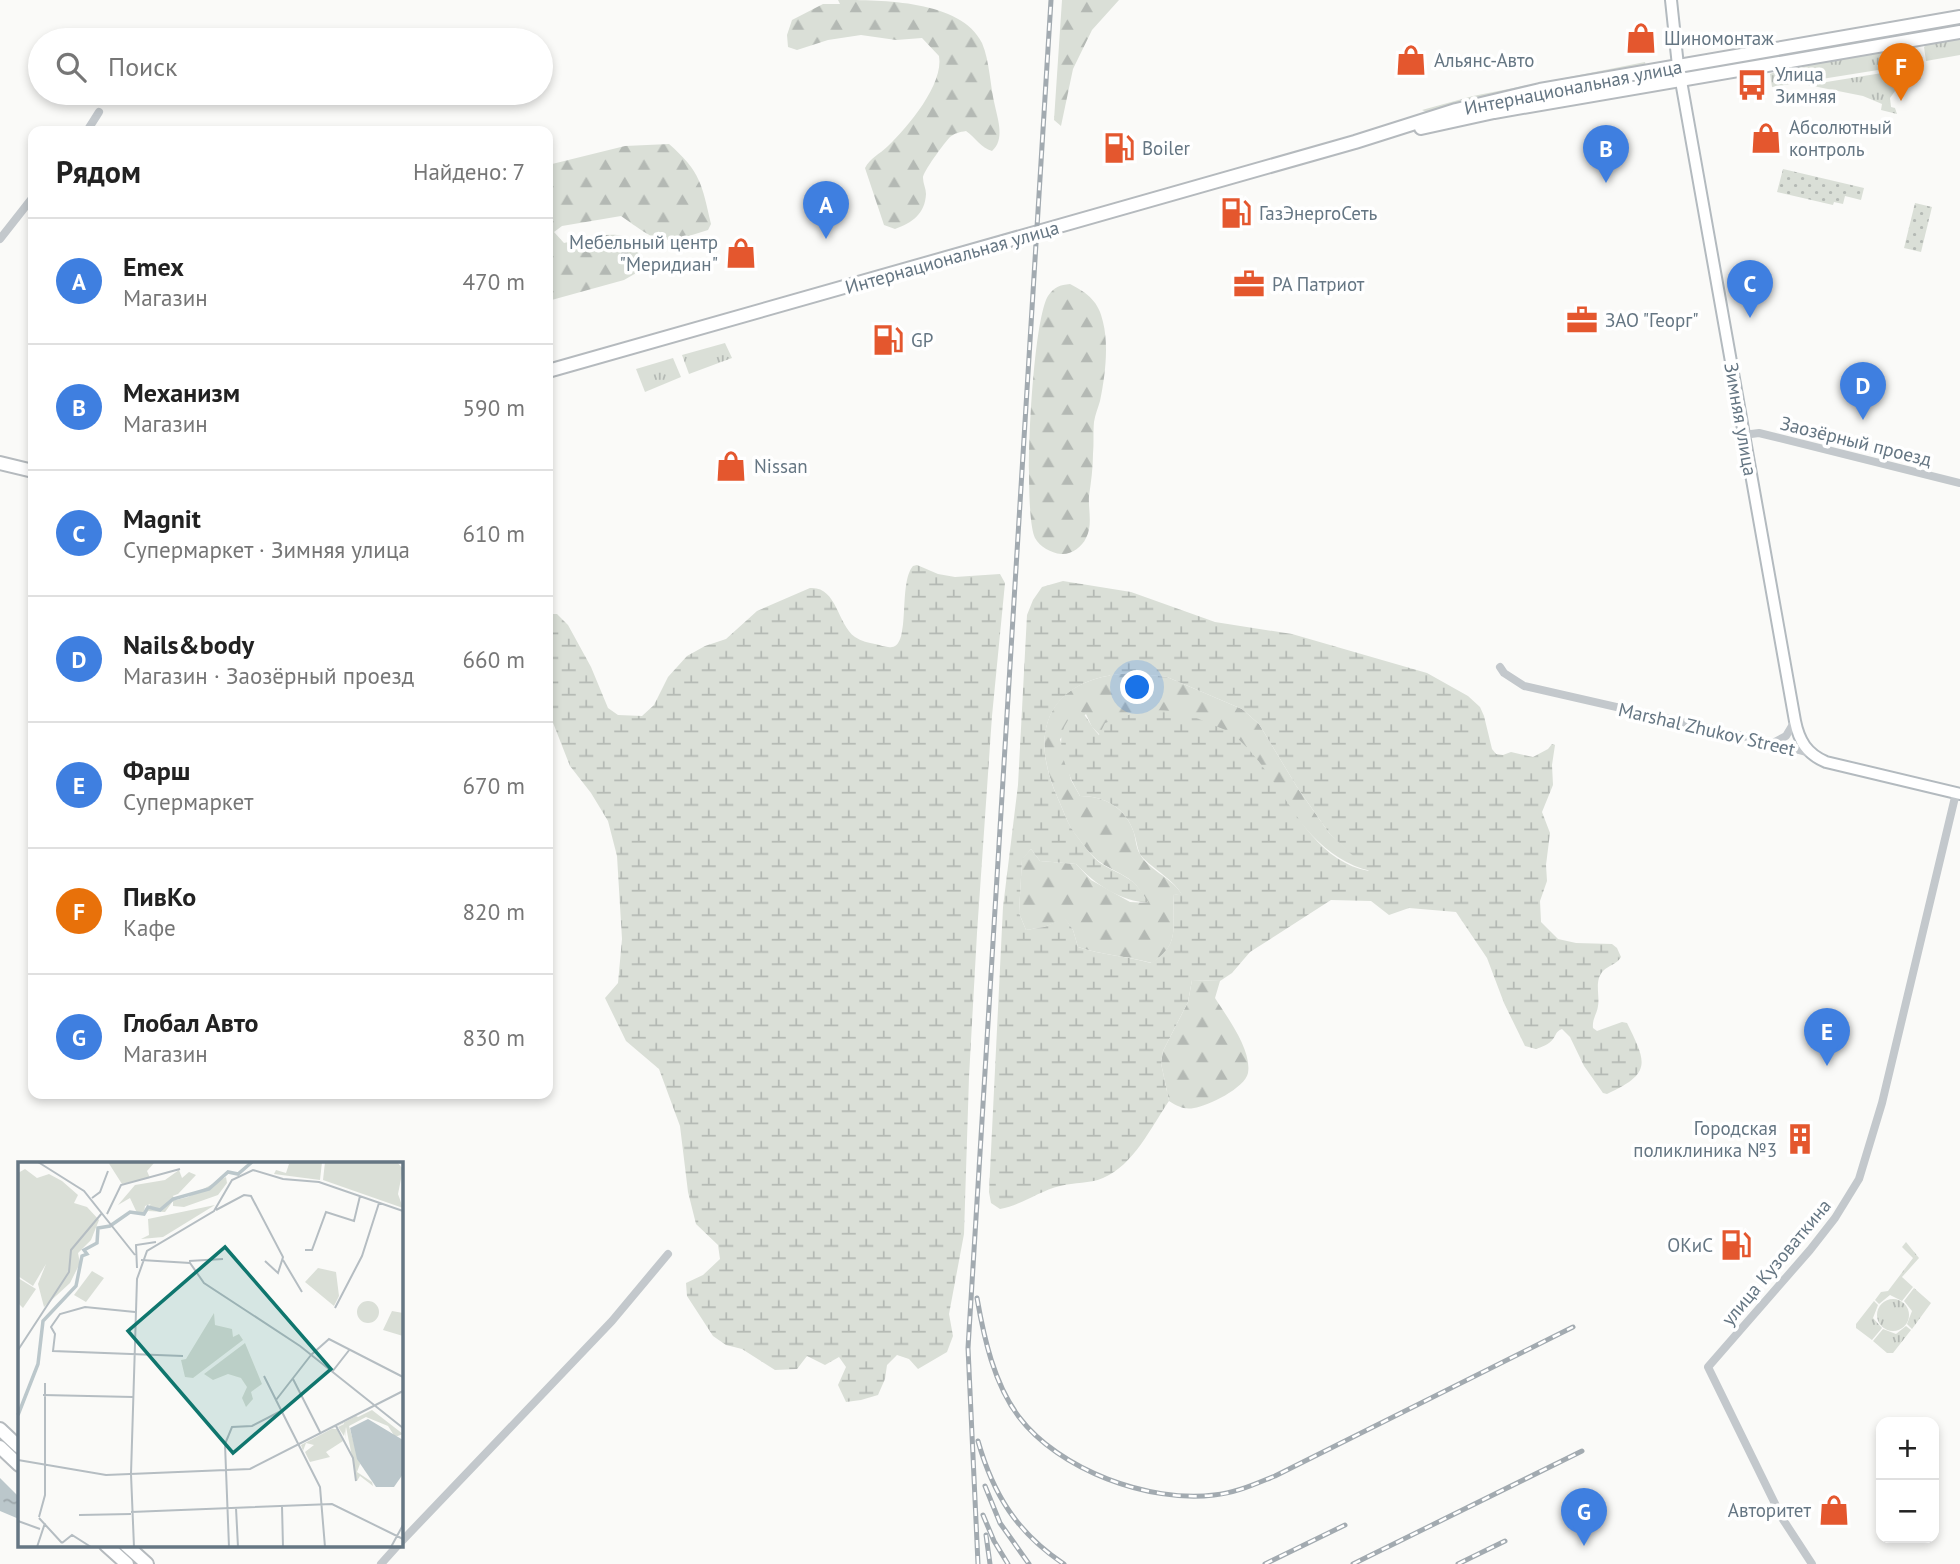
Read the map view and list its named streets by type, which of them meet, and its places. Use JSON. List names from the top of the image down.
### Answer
{
  "streets": {
    "main road": ["Интернациональная улица", "Зимняя улица", "Marshal Zhukov Street"],
    "street": ["Заозёрный проезд", "улица Кузоваткина"]
  },
  "crossings": [
    ["Интернациональная улица", "Зимняя улица"],
    ["Зимняя улица", "Заозёрный проезд"],
    ["Зимняя улица", "Marshal Zhukov Street"],
    ["Marshal Zhukov Street", "улица Кузоваткина"]
  ],
  "places": {
    "shop": [
      "Шиномонтаж",
      "Альянс-Авто",
      "Абсолютный контроль",
      "Мебельный центр \"Меридиан\"",
      "Nissan",
      "Авторитет"
    ],
    "bus stop": ["Улица Зимняя"],
    "fuel station": [
      "Boiler",
      "ГазЭнергоСеть",
      "GP",
      "ОКиС"
    ],
    "office": ["РА Патриот", "ЗАО \"Георг\""],
    "building": ["Городская поликлиника №3"]
  },
  "page": {
    "search": "Поиск",
    "pins": [
      "F",
      "B",
      "A",
      "C",
      "D",
      "E",
      "G"
    ],
    "heading": ["Рядом", "Найдено: 7"],
    "list": [
      {
        "mark": "A",
        "name": "Emex",
        "note": "Магазин",
        "value": "470 m"
      },
      {
        "mark": "B",
        "name": "Механизм",
        "note": "Магазин",
        "value": "590 m"
      },
      {
        "mark": "C",
        "name": "Magnit",
        "note": "Супермаркет · Зимняя улица",
        "value": "610 m"
      },
      {
        "mark": "D",
        "name": "Nails&body",
        "note": "Магазин · Заозёрный проезд",
        "value": "660 m"
      },
      {
        "mark": "E",
        "name": "Фарш",
        "note": "Супермаркет",
        "value": "670 m"
      },
      {
        "mark": "F",
        "name": "ПивКо",
        "note": "Кафе",
        "value": "820 m"
      },
      {
        "mark": "G",
        "name": "Глобал Авто",
        "note": "Магазин",
        "value": "830 m"
      }
    ],
    "map_buttons": ["+", "−"]
  }
}
